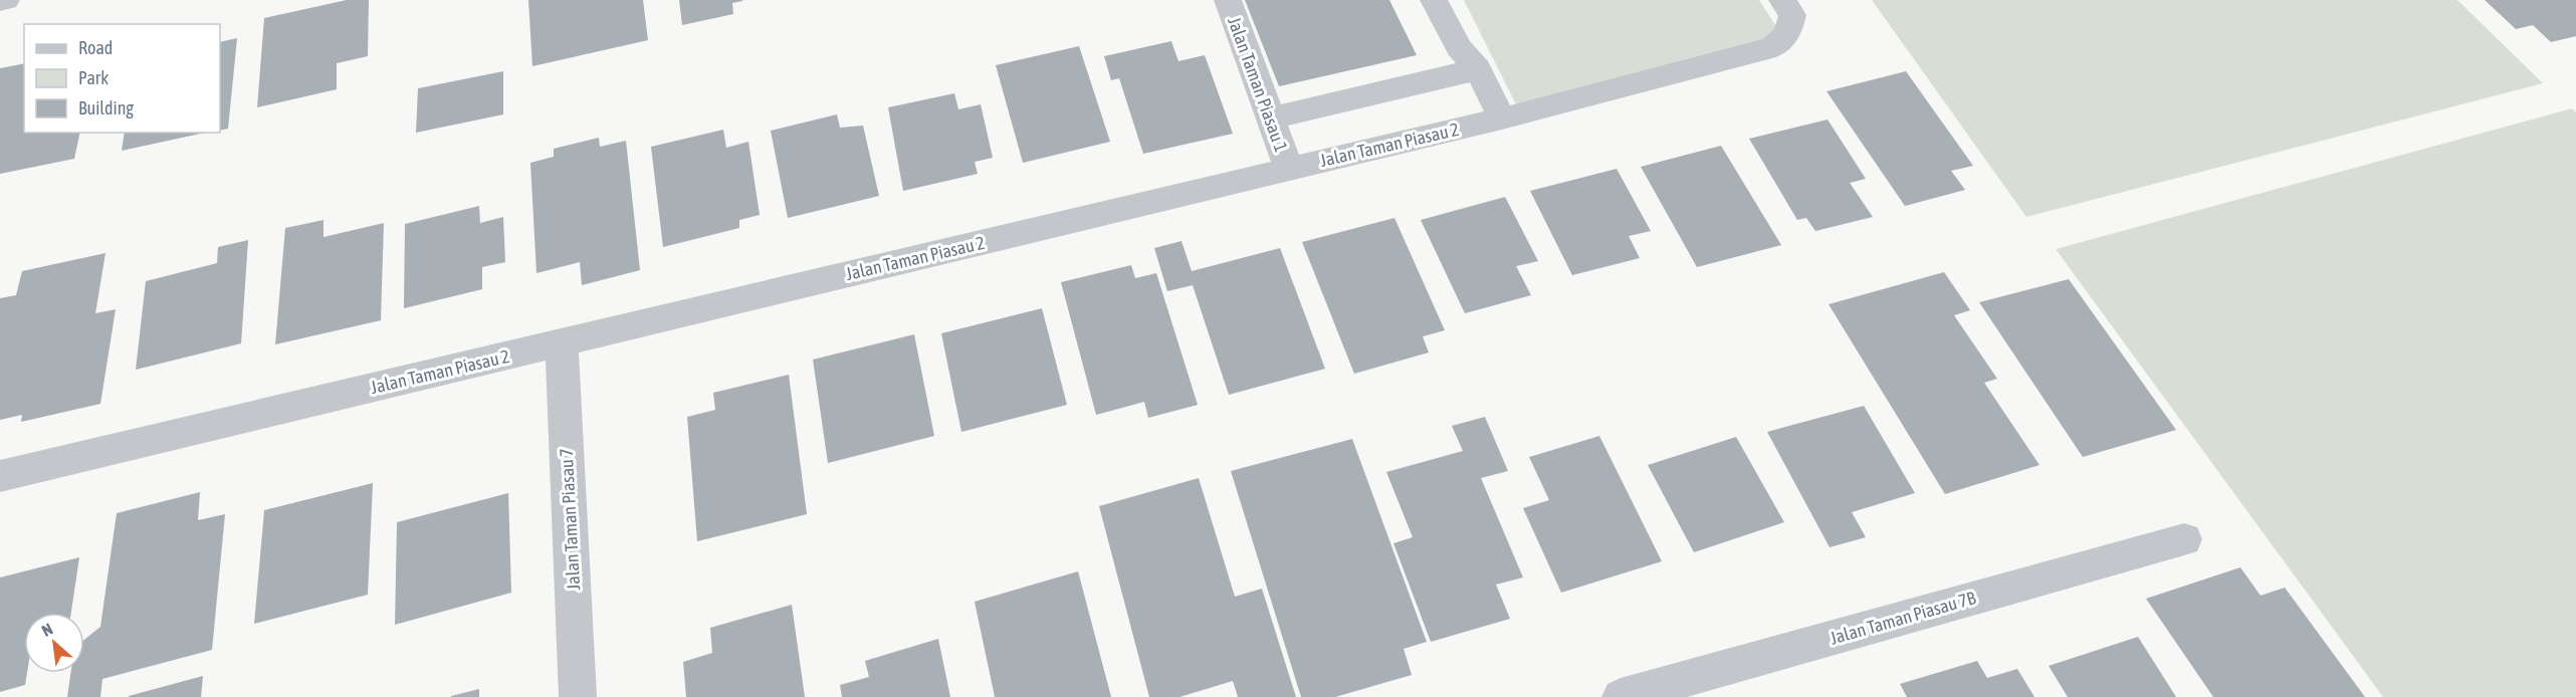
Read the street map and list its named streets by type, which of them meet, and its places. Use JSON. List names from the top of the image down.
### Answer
{
  "streets": {
    "street": [
      "Jalan Taman Piasau 1",
      "Jalan Taman Piasau 2",
      "Jalan Taman Piasau 7",
      "Jalan Taman Piasau 7B"
    ]
  },
  "crossings": [
    ["Jalan Taman Piasau 1", "Jalan Taman Piasau 2"],
    ["Jalan Taman Piasau 2", "Jalan Taman Piasau 7"]
  ],
  "legend": ["Road", "Park", "Building"],
  "north": "top left"
}
